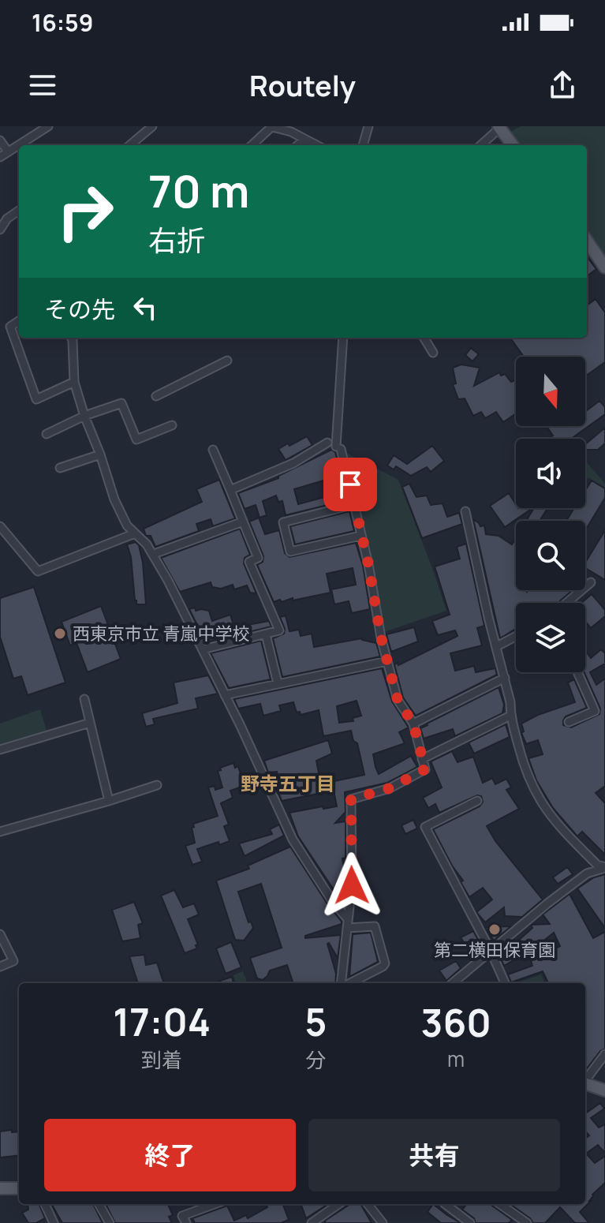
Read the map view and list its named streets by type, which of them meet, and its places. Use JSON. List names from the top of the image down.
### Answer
{
  "districts": ["野寺五丁目"],
  "places": ["西東京市立 青嵐中学校", "第二横田保育園"],
  "north": "bottom",
  "page": {
    "status": "16:59",
    "header": "Routely",
    "turn": ["70 m", "右折"],
    "then": "その先",
    "eta": [
      "17:04",
      "到着",
      "5",
      "分",
      "360",
      "m"
    ],
    "buttons": ["終了", "共有"]
  }
}
